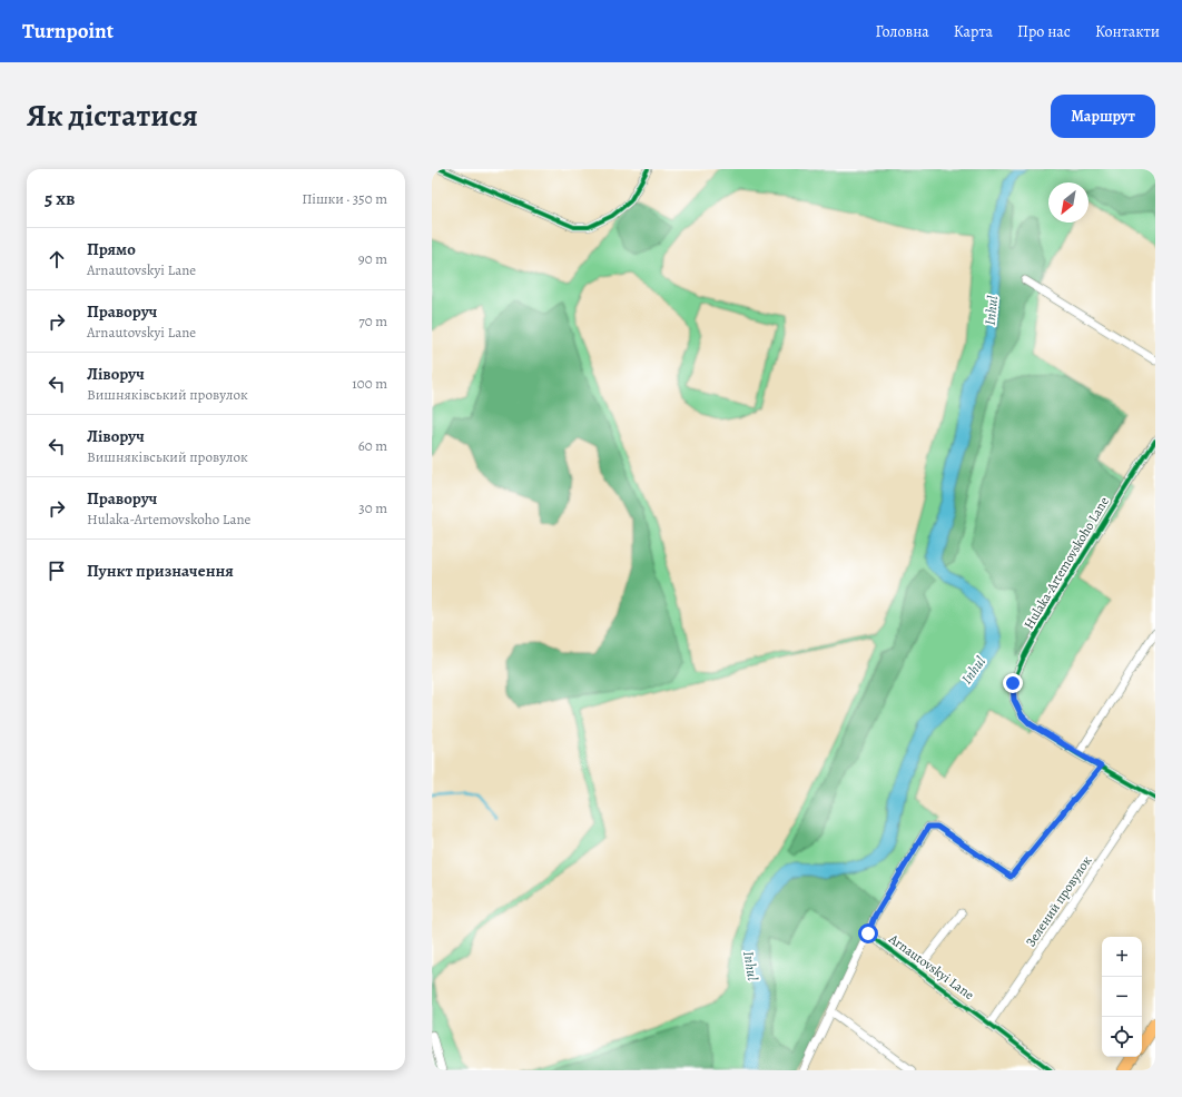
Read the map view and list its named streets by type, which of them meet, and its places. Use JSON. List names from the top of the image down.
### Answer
{
  "streets": {
    "street": ["Hulaka-Artemovskoho Lane", "Зелений провулок", "Arnautovskyi Lane"]
  },
  "crossings": [
    ["Зелений провулок", "Arnautovskyi Lane"]
  ],
  "water": ["Inhul"],
  "north": "bottom left",
  "page": {
    "header": "Turnpoint",
    "nav": [
      "Головна",
      "Карта",
      "Про нас",
      "Контакти"
    ],
    "title": "Як дістатися",
    "buttons": "Маршрут",
    "heading": ["5 хв", "Пішки · 350 m"],
    "list": [
      ["Прямо", "Arnautovskyi Lane", "90 m"],
      ["Праворуч", "Arnautovskyi Lane", "70 m"],
      ["Ліворуч", "Вишняківський провулок", "100 m"],
      ["Ліворуч", "Вишняківський провулок", "60 m"],
      ["Праворуч", "Hulaka-Artemovskoho Lane", "30 m"],
      "Пункт призначення"
    ],
    "map_buttons": ["+", "−"]
  }
}
